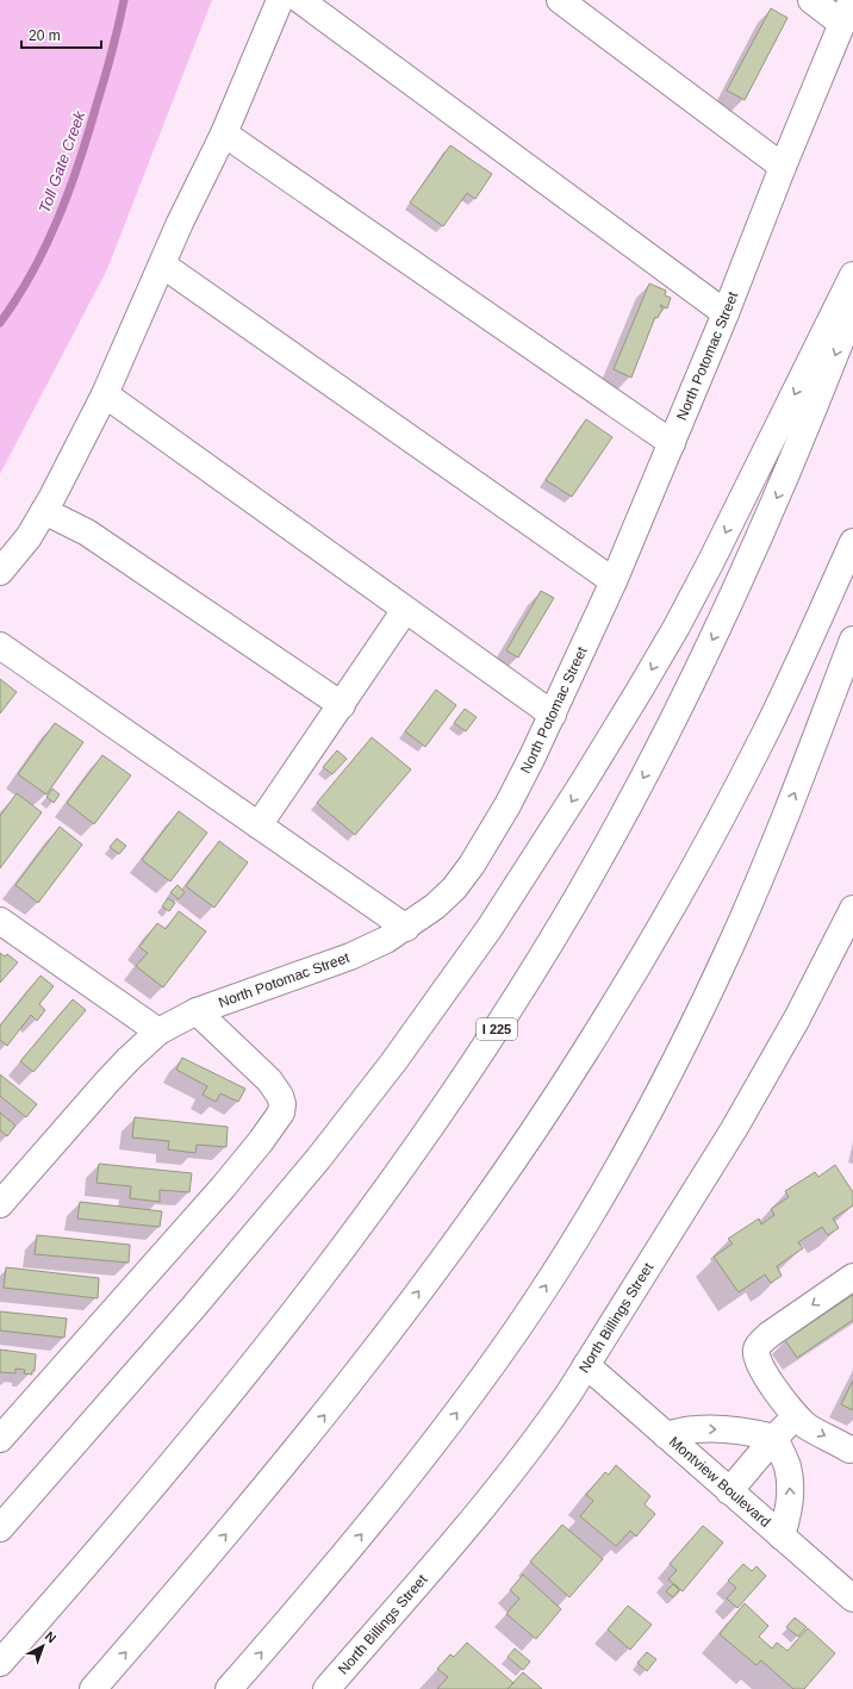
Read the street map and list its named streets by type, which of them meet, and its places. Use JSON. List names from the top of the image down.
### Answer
{
  "streets": {
    "main road": [
      "North Potomac Street",
      "I 225",
      "North Billings Street",
      "Montview Boulevard"
    ]
  },
  "crossings": [
    ["North Billings Street", "Montview Boulevard"]
  ],
  "water": ["Toll Gate Creek"],
  "scale_bar": "20 m",
  "north": "top right"
}
